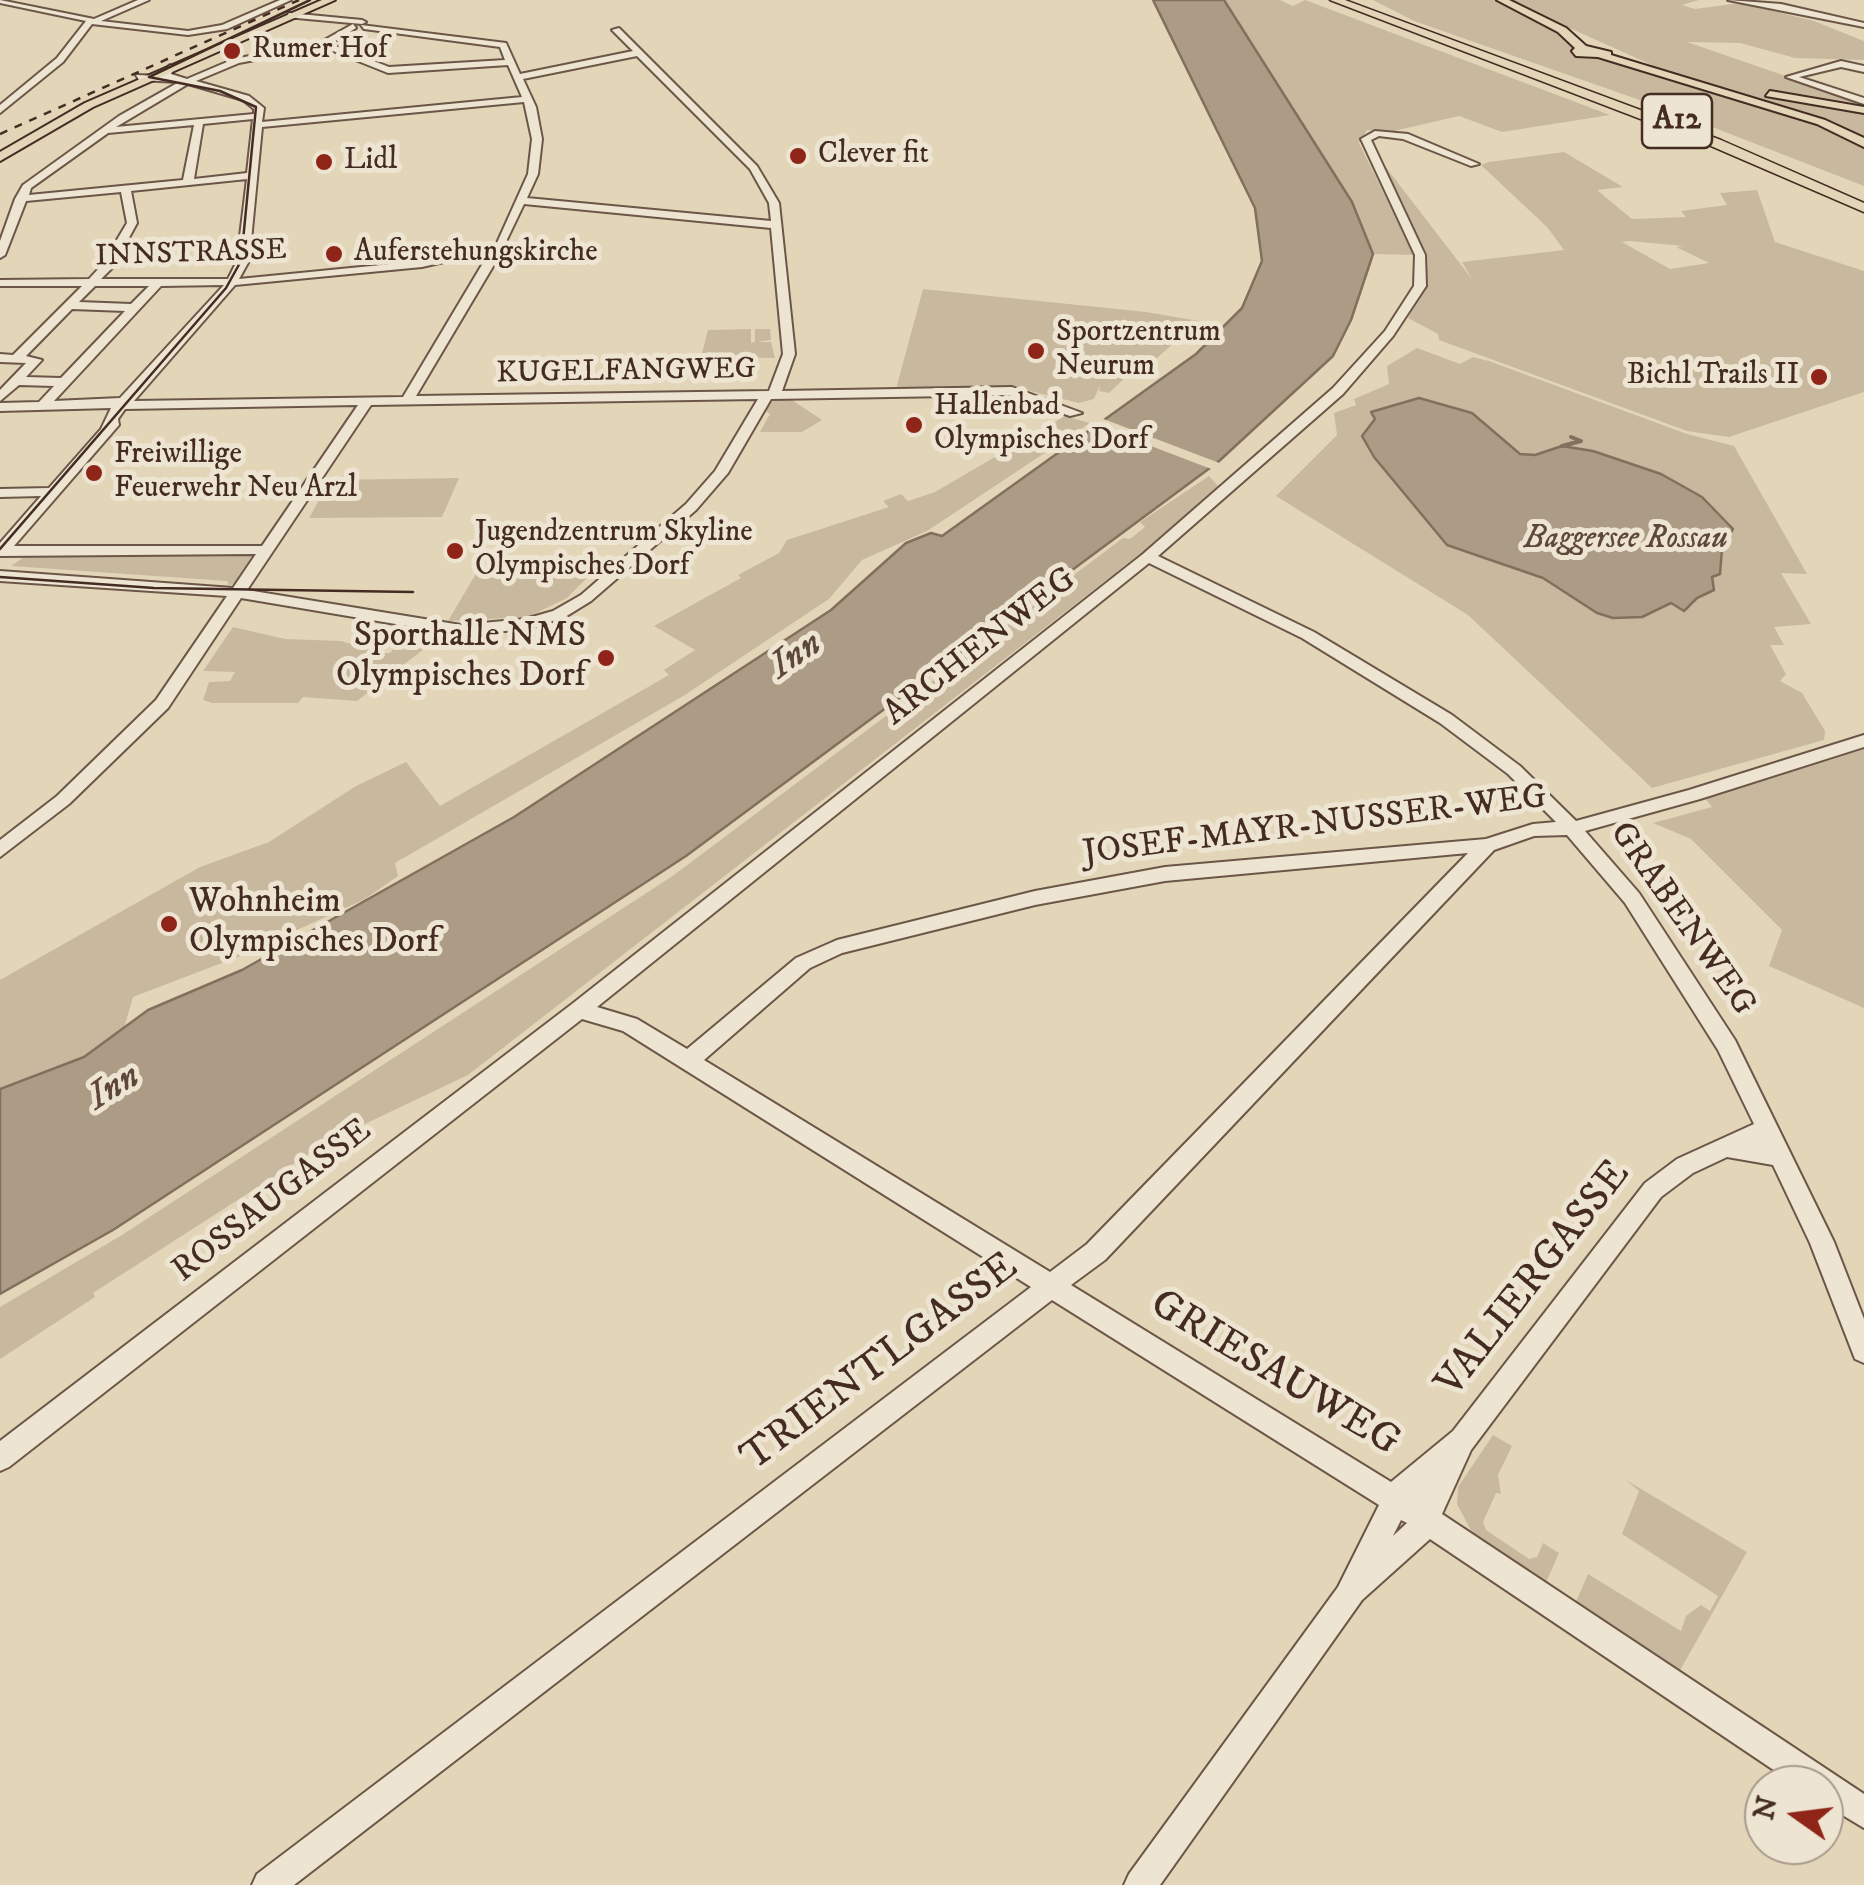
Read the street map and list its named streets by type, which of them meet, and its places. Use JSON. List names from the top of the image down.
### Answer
{
  "streets": {
    "highway": ["A12"],
    "street": [
      "INNSTRASSE",
      "KUGELFANGWEG",
      "ARCHENWEG",
      "JOSEF-MAYR-NUSSER-WEG",
      "GRABENWEG",
      "ROSSAUGASSE",
      "VALIERGASSE",
      "TRIENTLGASSE",
      "GRIESAUWEG"
    ]
  },
  "crossings": [
    ["ARCHENWEG", "GRABENWEG"],
    ["ARCHENWEG", "ROSSAUGASSE"],
    ["ARCHENWEG", "GRIESAUWEG"],
    ["JOSEF-MAYR-NUSSER-WEG", "GRABENWEG"],
    ["JOSEF-MAYR-NUSSER-WEG", "TRIENTLGASSE"],
    ["JOSEF-MAYR-NUSSER-WEG", "GRIESAUWEG"],
    ["GRABENWEG", "VALIERGASSE"],
    ["ROSSAUGASSE", "GRIESAUWEG"],
    ["VALIERGASSE", "GRIESAUWEG"],
    ["TRIENTLGASSE", "GRIESAUWEG"]
  ],
  "water": ["Baggersee Rossau", "Inn"],
  "places": [
    "Rumer Hof",
    "Clever fit",
    "Lidl",
    "Auferstehungskirche",
    "Sportzentrum Neurum",
    "Bichl Trails II",
    "Hallenbad Olympisches Dorf",
    "Freiwillige Feuerwehr Neu Arzl",
    "Jugendzentrum Skyline Olympisches Dorf",
    "Sporthalle NMS Olympisches Dorf",
    "Wohnheim Olympisches Dorf"
  ],
  "north": "left"
}
